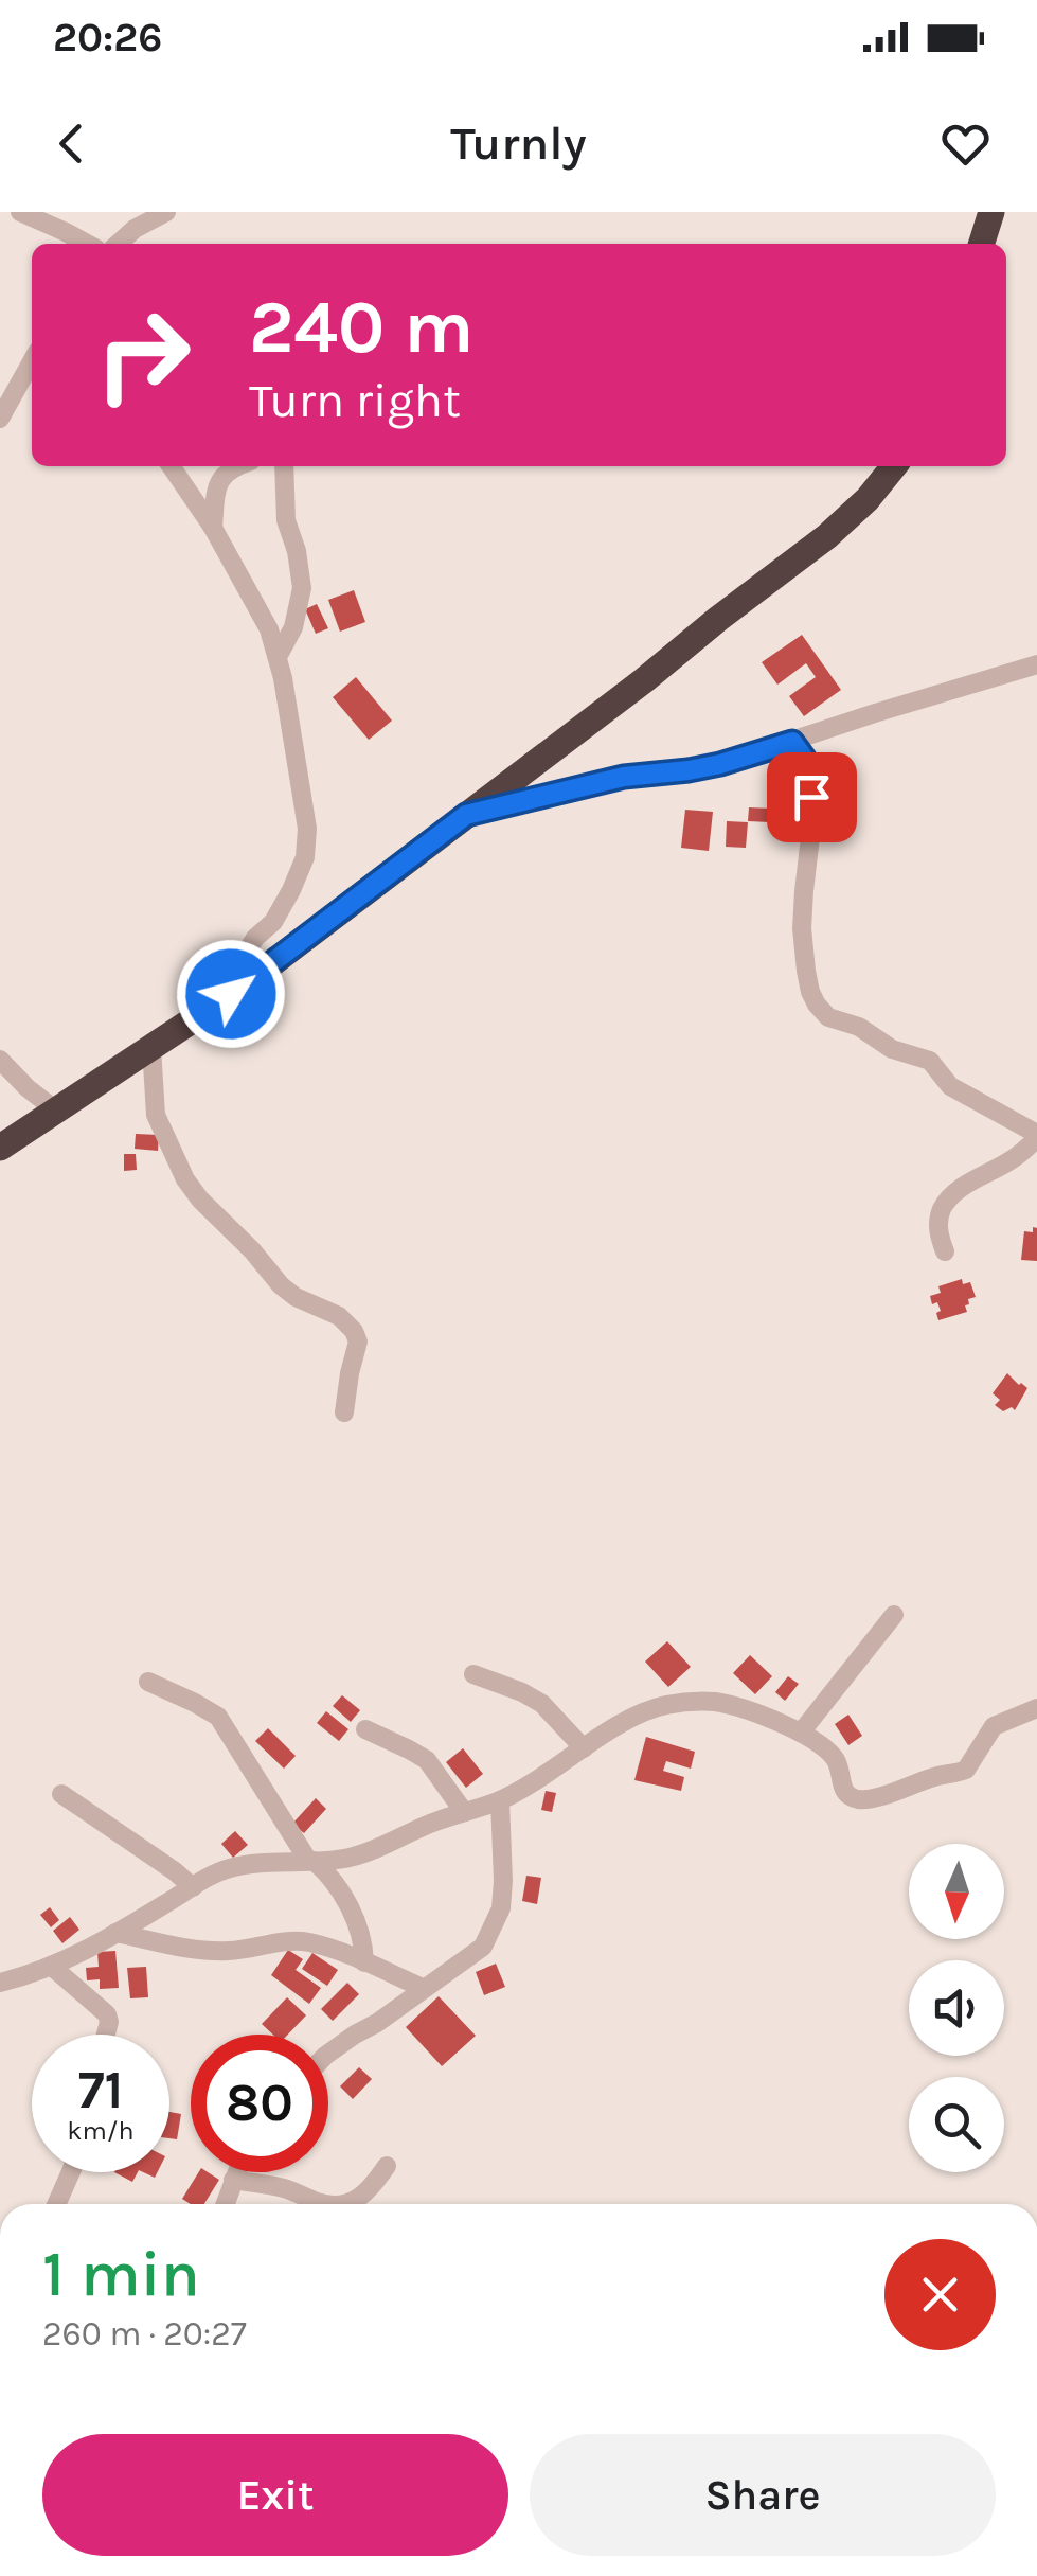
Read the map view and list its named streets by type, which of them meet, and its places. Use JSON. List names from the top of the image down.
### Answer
{
  "north": "bottom",
  "page": {
    "status": "20:26",
    "header": "Turnly",
    "turn": ["240 m", "Turn right"],
    "speed": "71 km/h",
    "limit": "80",
    "heading": ["1 min", "260 m · 20:27"],
    "buttons": ["Exit", "Share"]
  }
}
